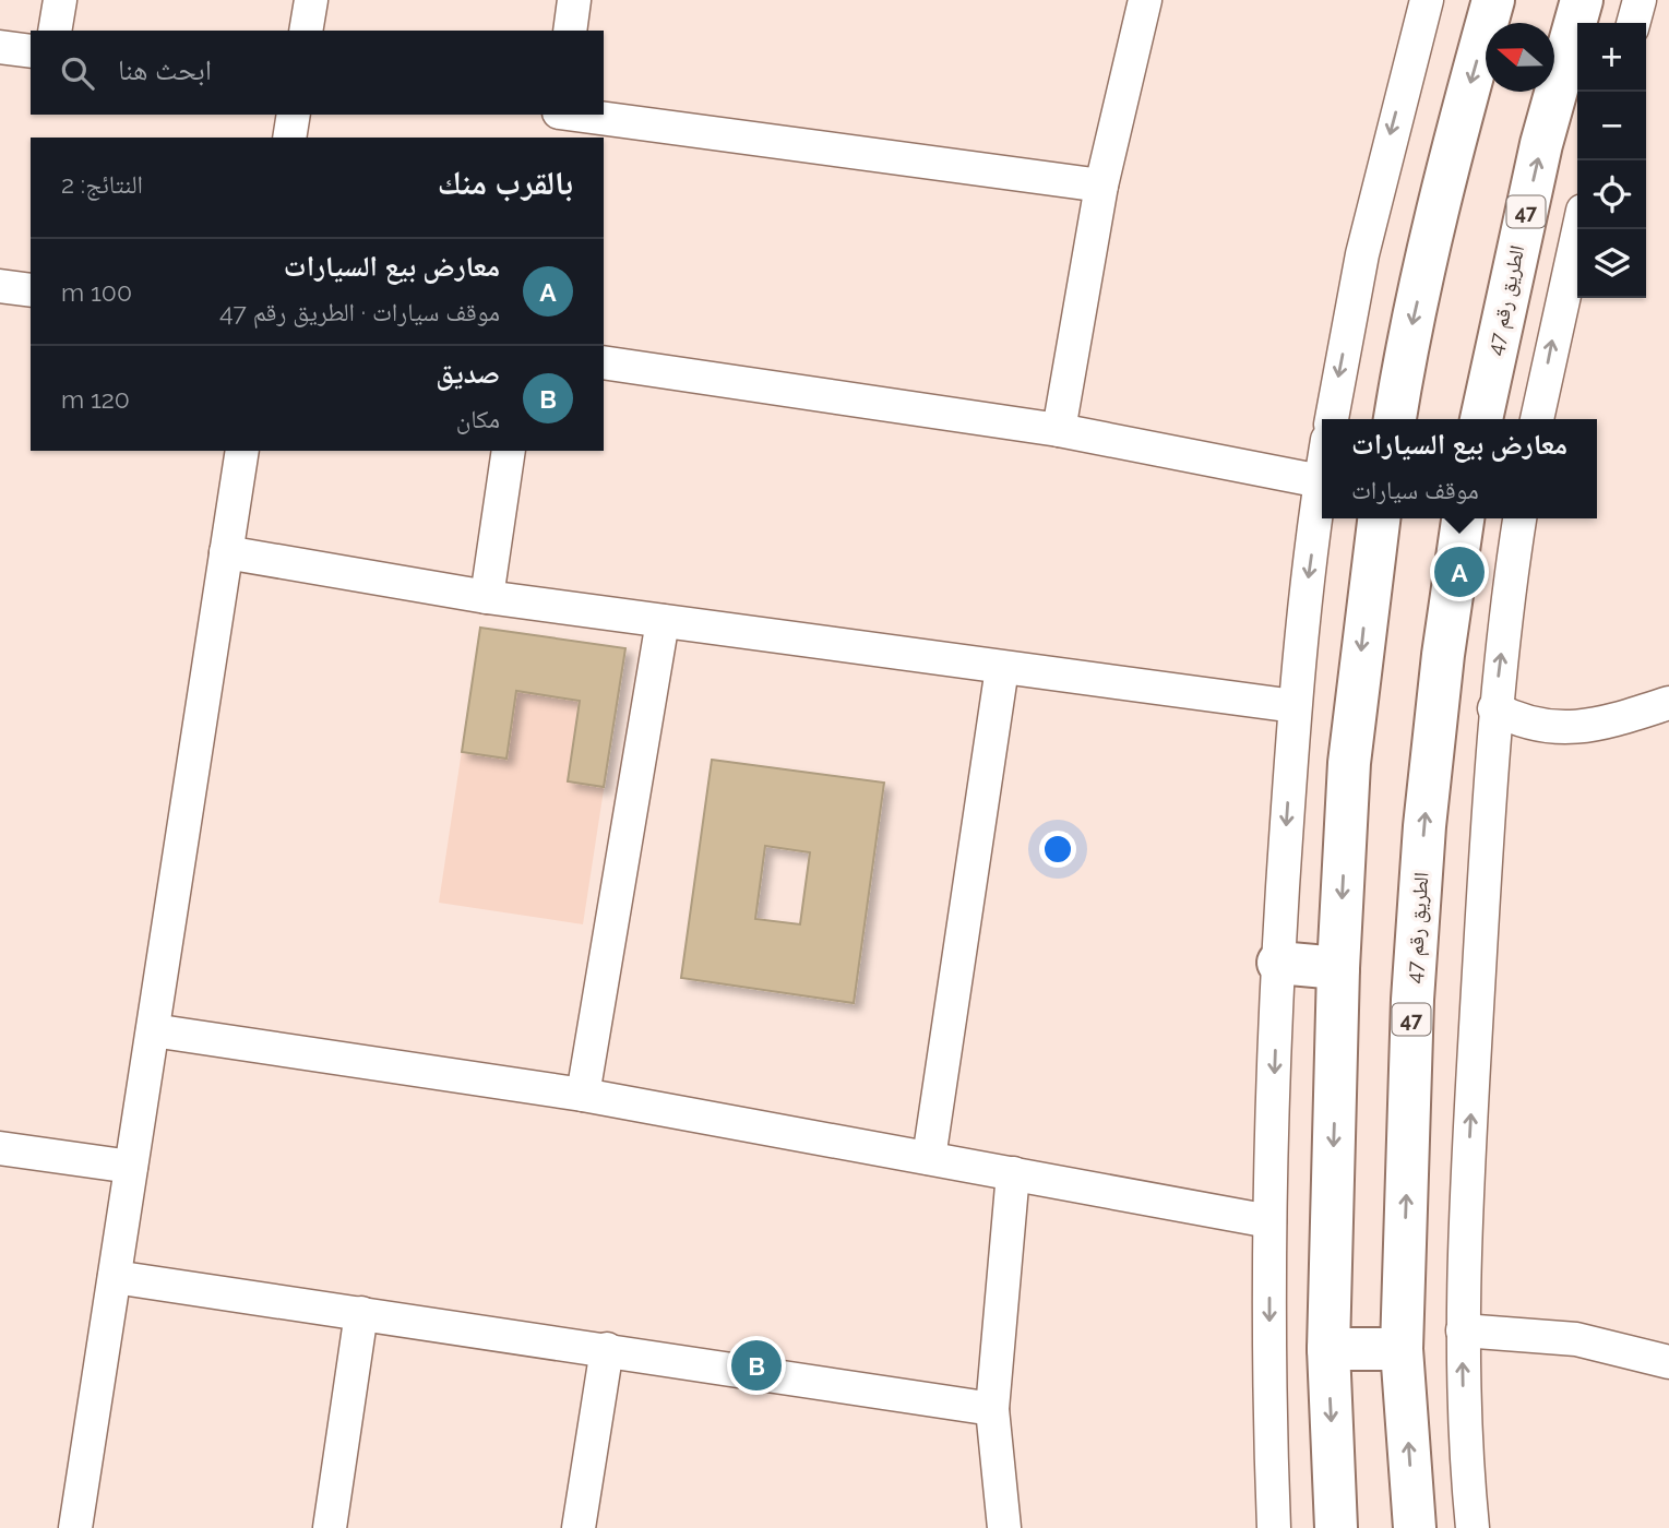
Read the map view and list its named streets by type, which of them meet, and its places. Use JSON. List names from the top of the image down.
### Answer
{
  "streets": {
    "highway": ["47", "الطريق رقم 47"]
  },
  "north": "left",
  "page": {
    "map_buttons": ["+", "−"],
    "search": "ابحث هنا",
    "heading": ["بالقرب منك", "النتائج: 2"],
    "list": [
      {
        "mark": "A",
        "name": "معارض بيع السيارات",
        "note": "موقف سيارات · الطريق رقم 47",
        "value": "100 m"
      },
      {
        "mark": "B",
        "name": "صديق",
        "note": "مكان",
        "value": "120 m"
      }
    ],
    "popup": ["معارض بيع السيارات", "موقف سيارات"],
    "pins": ["A", "B"]
  }
}
